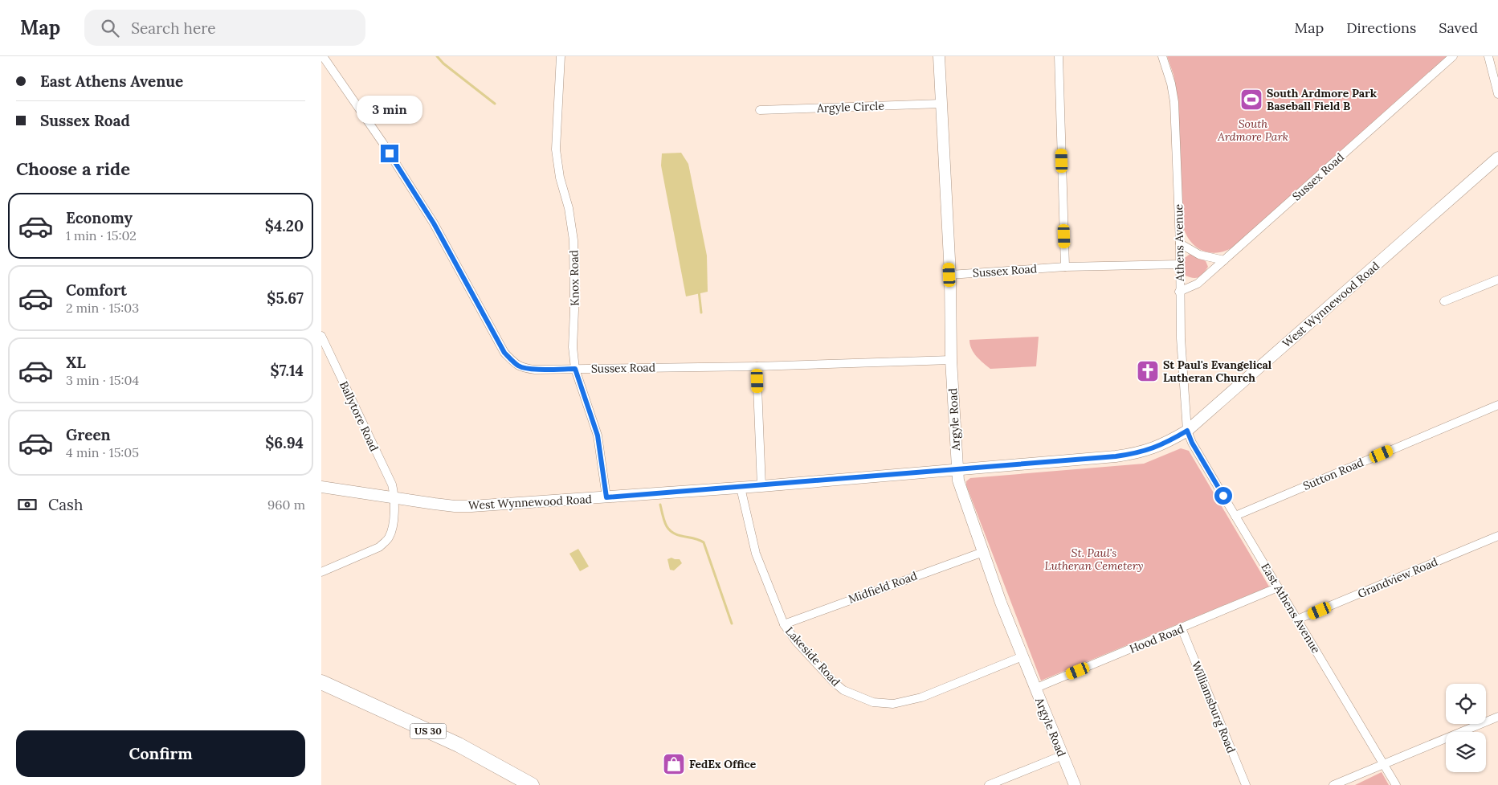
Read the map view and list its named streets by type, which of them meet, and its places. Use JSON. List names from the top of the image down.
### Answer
{
  "streets": {
    "highway": ["US 30"],
    "main road": ["West Wynnewood Road", "Argyle Road"],
    "street": [
      "Argyle Circle",
      "Sussex Road",
      "Athens Avenue",
      "Knox Road",
      "Ballytore Road",
      "Sutton Road",
      "Grandview Road",
      "Midfield Road",
      "East Athens Avenue",
      "Hood Road",
      "Lakeside Road",
      "Williamsburg Road"
    ]
  },
  "crossings": [
    ["Argyle Circle", "Argyle Road"],
    ["Sussex Road", "Athens Avenue"],
    ["Sussex Road", "Knox Road"],
    ["Sussex Road", "Argyle Road"],
    ["Athens Avenue", "West Wynnewood Road"],
    ["Athens Avenue", "East Athens Avenue"],
    ["Knox Road", "West Wynnewood Road"],
    ["West Wynnewood Road", "Ballytore Road"],
    ["West Wynnewood Road", "Argyle Road"],
    ["West Wynnewood Road", "East Athens Avenue"],
    ["West Wynnewood Road", "Lakeside Road"],
    ["Argyle Road", "Midfield Road"],
    ["Argyle Road", "Hood Road"],
    ["Argyle Road", "Lakeside Road"],
    ["Sutton Road", "East Athens Avenue"],
    ["Grandview Road", "East Athens Avenue"],
    ["Midfield Road", "Lakeside Road"],
    ["East Athens Avenue", "Hood Road"],
    ["Hood Road", "Williamsburg Road"]
  ],
  "parks": ["South Ardmore Park", "St. Paul's Lutheran Cemetery"],
  "places": {
    "sports": ["South Ardmore Park Baseball Field B"],
    "church": ["St Paul's Evangelical Lutheran Church"],
    "shop": ["FedEx Office"]
  },
  "page": {
    "header": "Map",
    "search": "Search here",
    "nav": ["Map", "Directions", "Saved"],
    "banner": ["East Athens Avenue", "Sussex Road"],
    "bubble": "3 min",
    "heading": "Choose a ride",
    "list": [
      {
        "name": "Economy",
        "note": "1 min · 15:02",
        "value": "$4.20"
      },
      {
        "name": "Comfort",
        "note": "2 min · 15:03",
        "value": "$5.67"
      },
      {
        "name": "XL",
        "note": "3 min · 15:04",
        "value": "$7.14"
      },
      {
        "name": "Green",
        "note": "4 min · 15:05",
        "value": "$6.94"
      }
    ],
    "pay": ["Cash", "960 m"],
    "buttons": "Confirm"
  }
}
